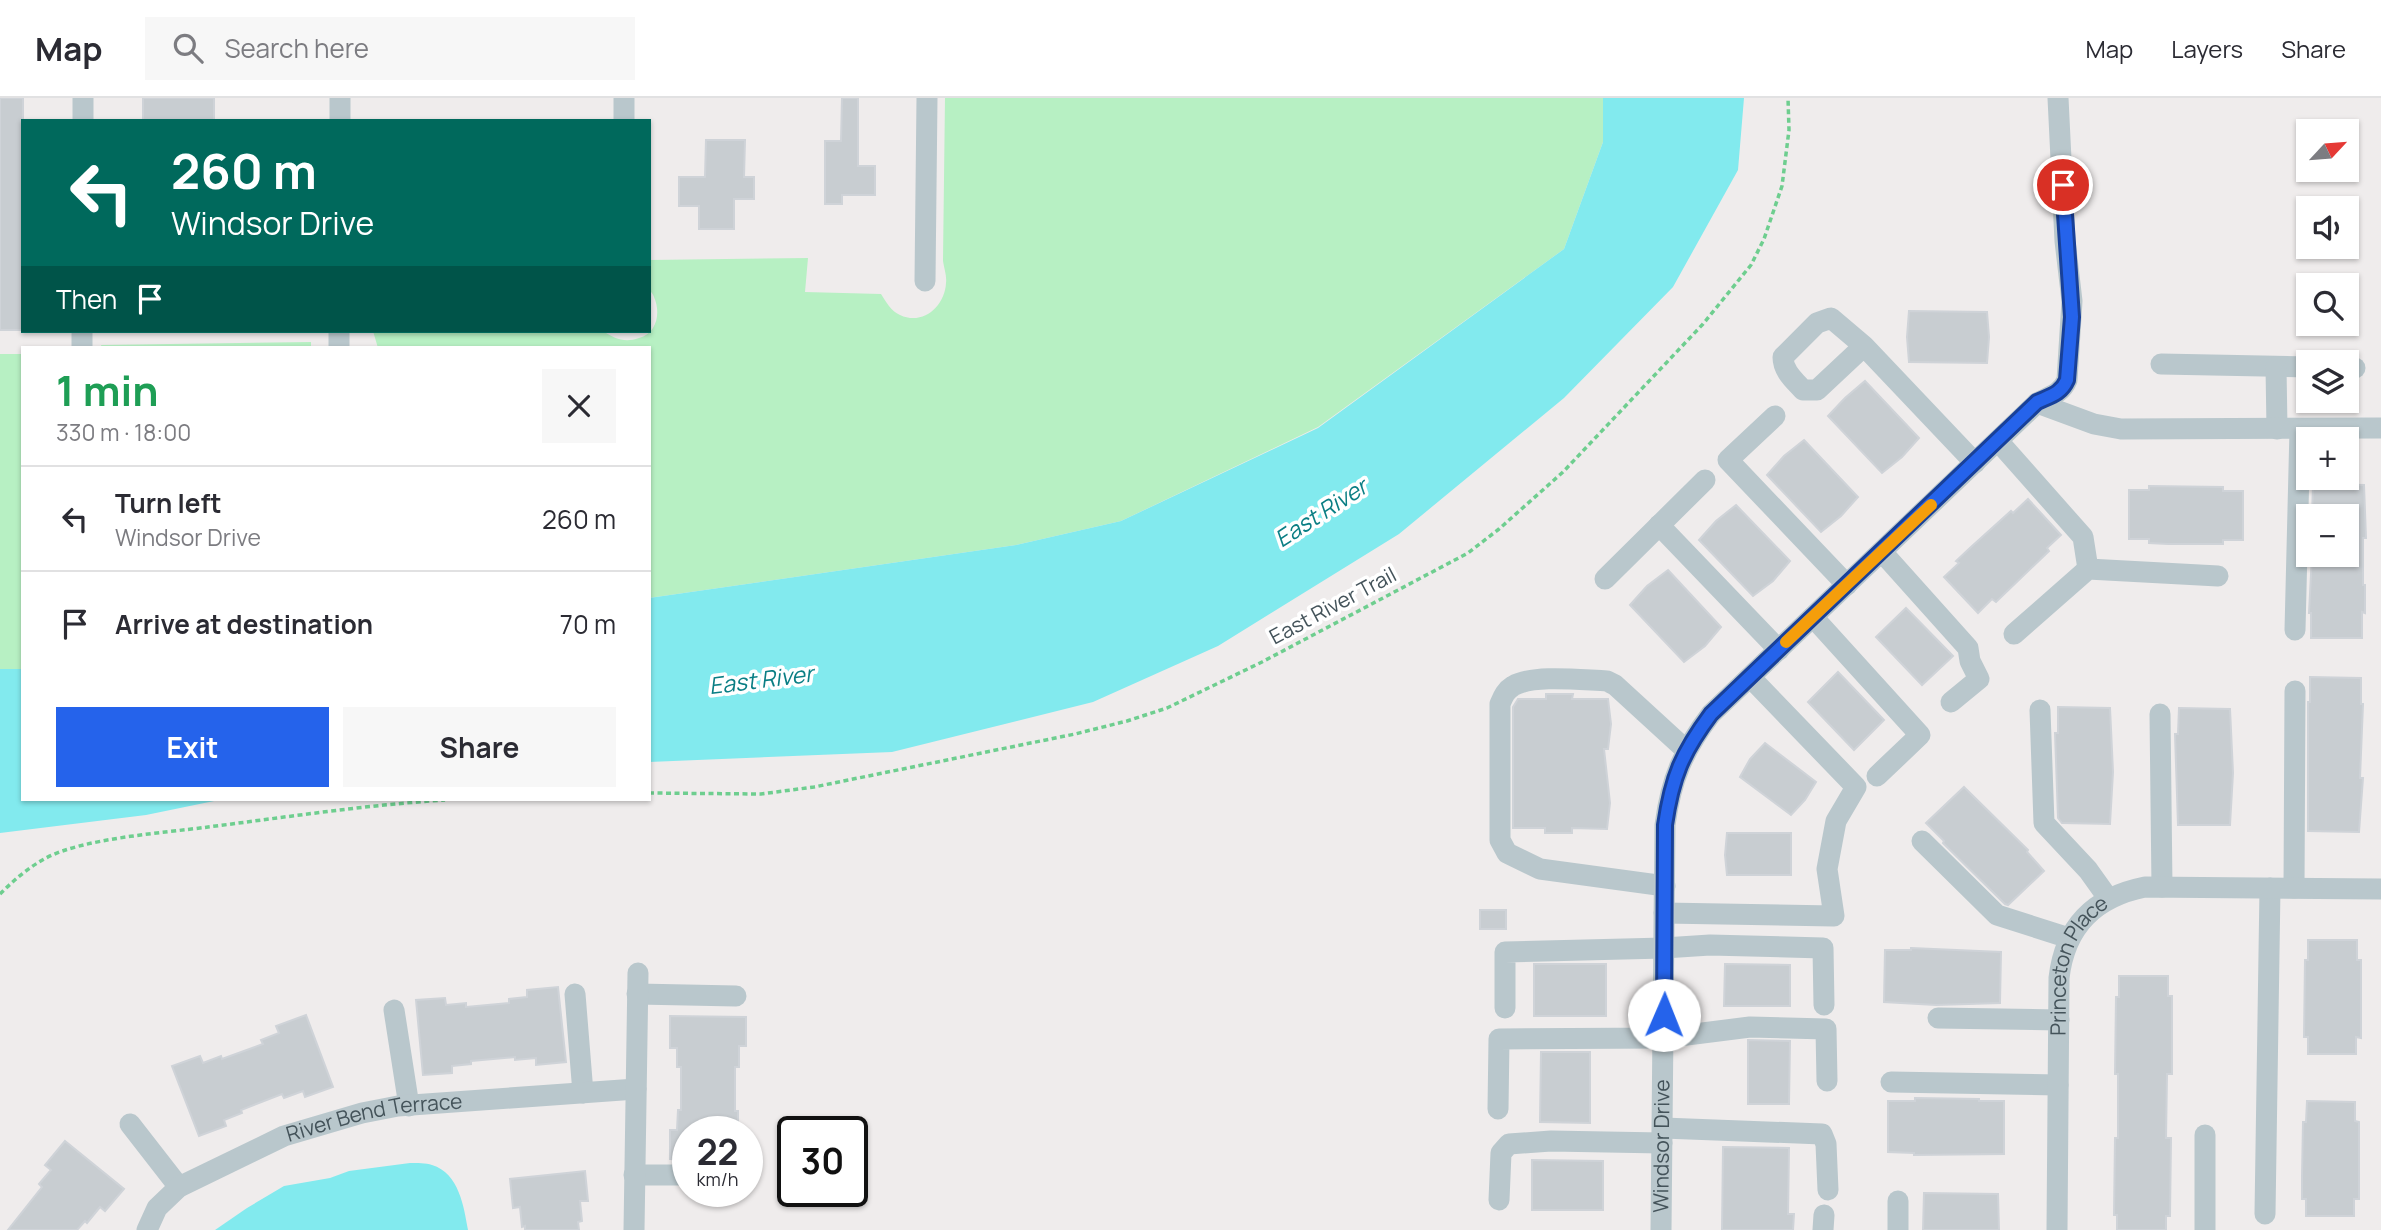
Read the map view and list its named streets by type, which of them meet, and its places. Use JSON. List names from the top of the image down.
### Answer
{
  "streets": {
    "street": ["Princeton Place", "River Bend Terrace", "Windsor Drive"],
    "path": ["East River Trail"]
  },
  "water": ["East River"],
  "north": "top right",
  "page": {
    "header": "Map",
    "search": "Search here",
    "nav": ["Map", "Layers", "Share"],
    "map_buttons": ["+", "−"],
    "turn": ["260 m", "Windsor Drive"],
    "then": "Then",
    "heading": ["1 min", "330 m · 18:00"],
    "list": [
      {
        "name": "Turn left",
        "note": "Windsor Drive",
        "value": "260 m"
      },
      {
        "name": "Arrive at destination",
        "value": "70 m"
      }
    ],
    "buttons": ["Exit", "Share"],
    "speed": "22 km/h",
    "limit": "30"
  }
}
